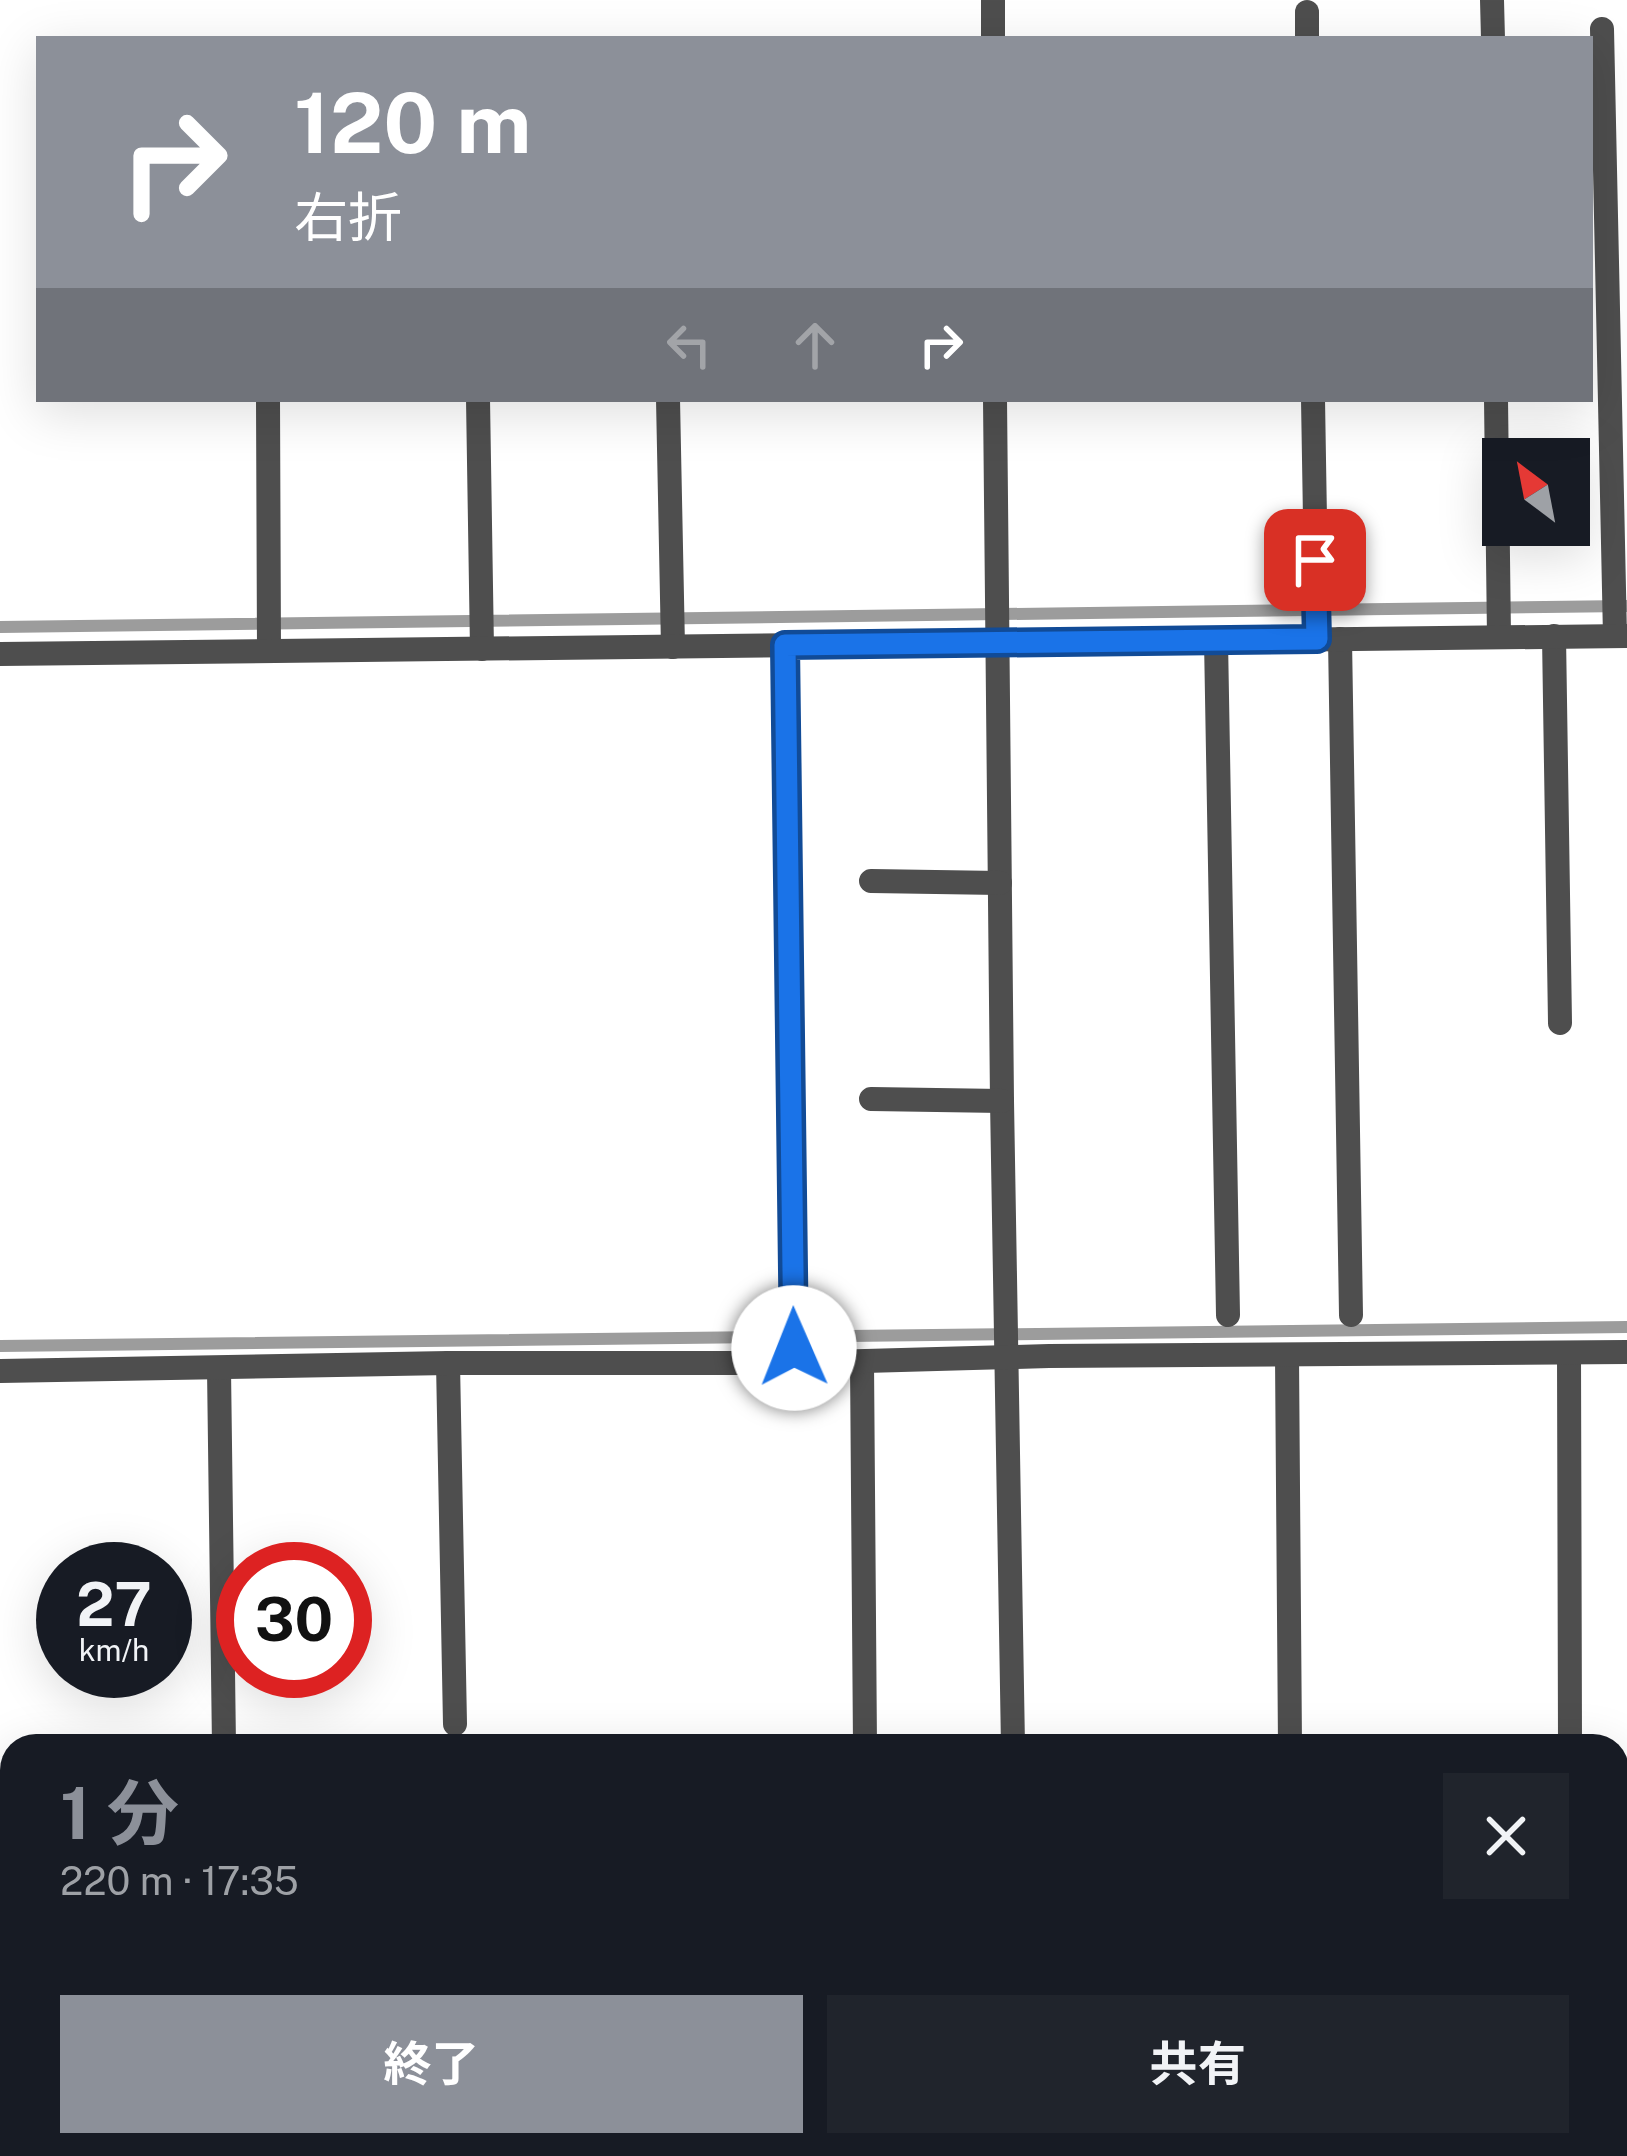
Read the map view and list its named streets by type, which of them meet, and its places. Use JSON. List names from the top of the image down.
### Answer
{
  "north": "top left",
  "page": {
    "turn": ["120 m", "右折"],
    "speed": "27 km/h",
    "limit": "30",
    "heading": ["1 分", "220 m · 17:35"],
    "buttons": ["終了", "共有"]
  }
}
